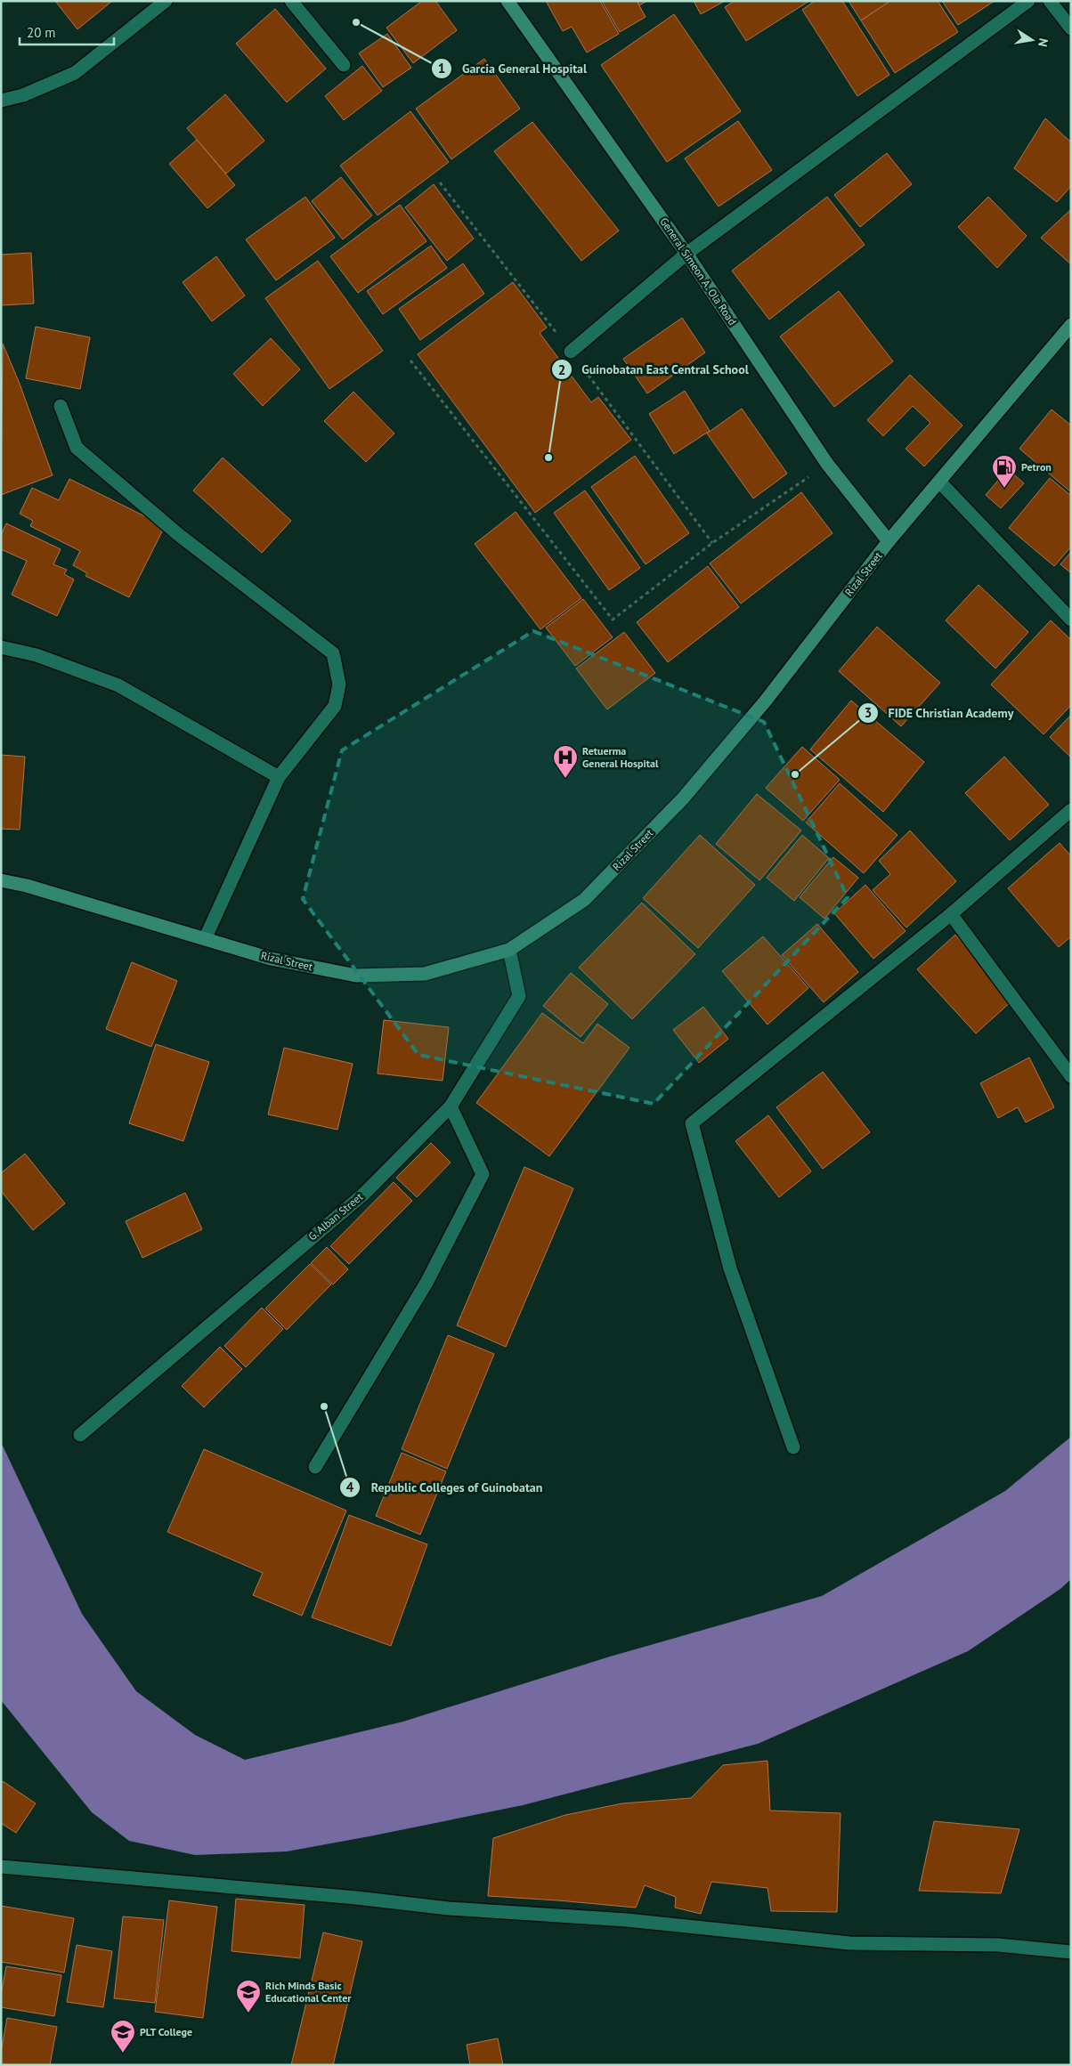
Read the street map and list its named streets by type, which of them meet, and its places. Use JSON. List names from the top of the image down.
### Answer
{
  "streets": {
    "main road": ["General Simeon A. Ola Road", "Rizal Street"],
    "street": ["G. Alban Street"]
  },
  "crossings": [
    ["General Simeon A. Ola Road", "Rizal Street"],
    ["Rizal Street", "G. Alban Street"]
  ],
  "places": {
    "other": [
      "Garcia General Hospital",
      "Guinobatan East Central School",
      "FIDE Christian Academy",
      "Republic Colleges of Guinobatan"
    ],
    "fuel station": ["Petron"],
    "hospital": ["Retuerma General Hospital"],
    "school or university": ["Rich Minds Basic Educational Center", "PLT College"]
  },
  "scale_bar": "20 m",
  "north": "right"
}
